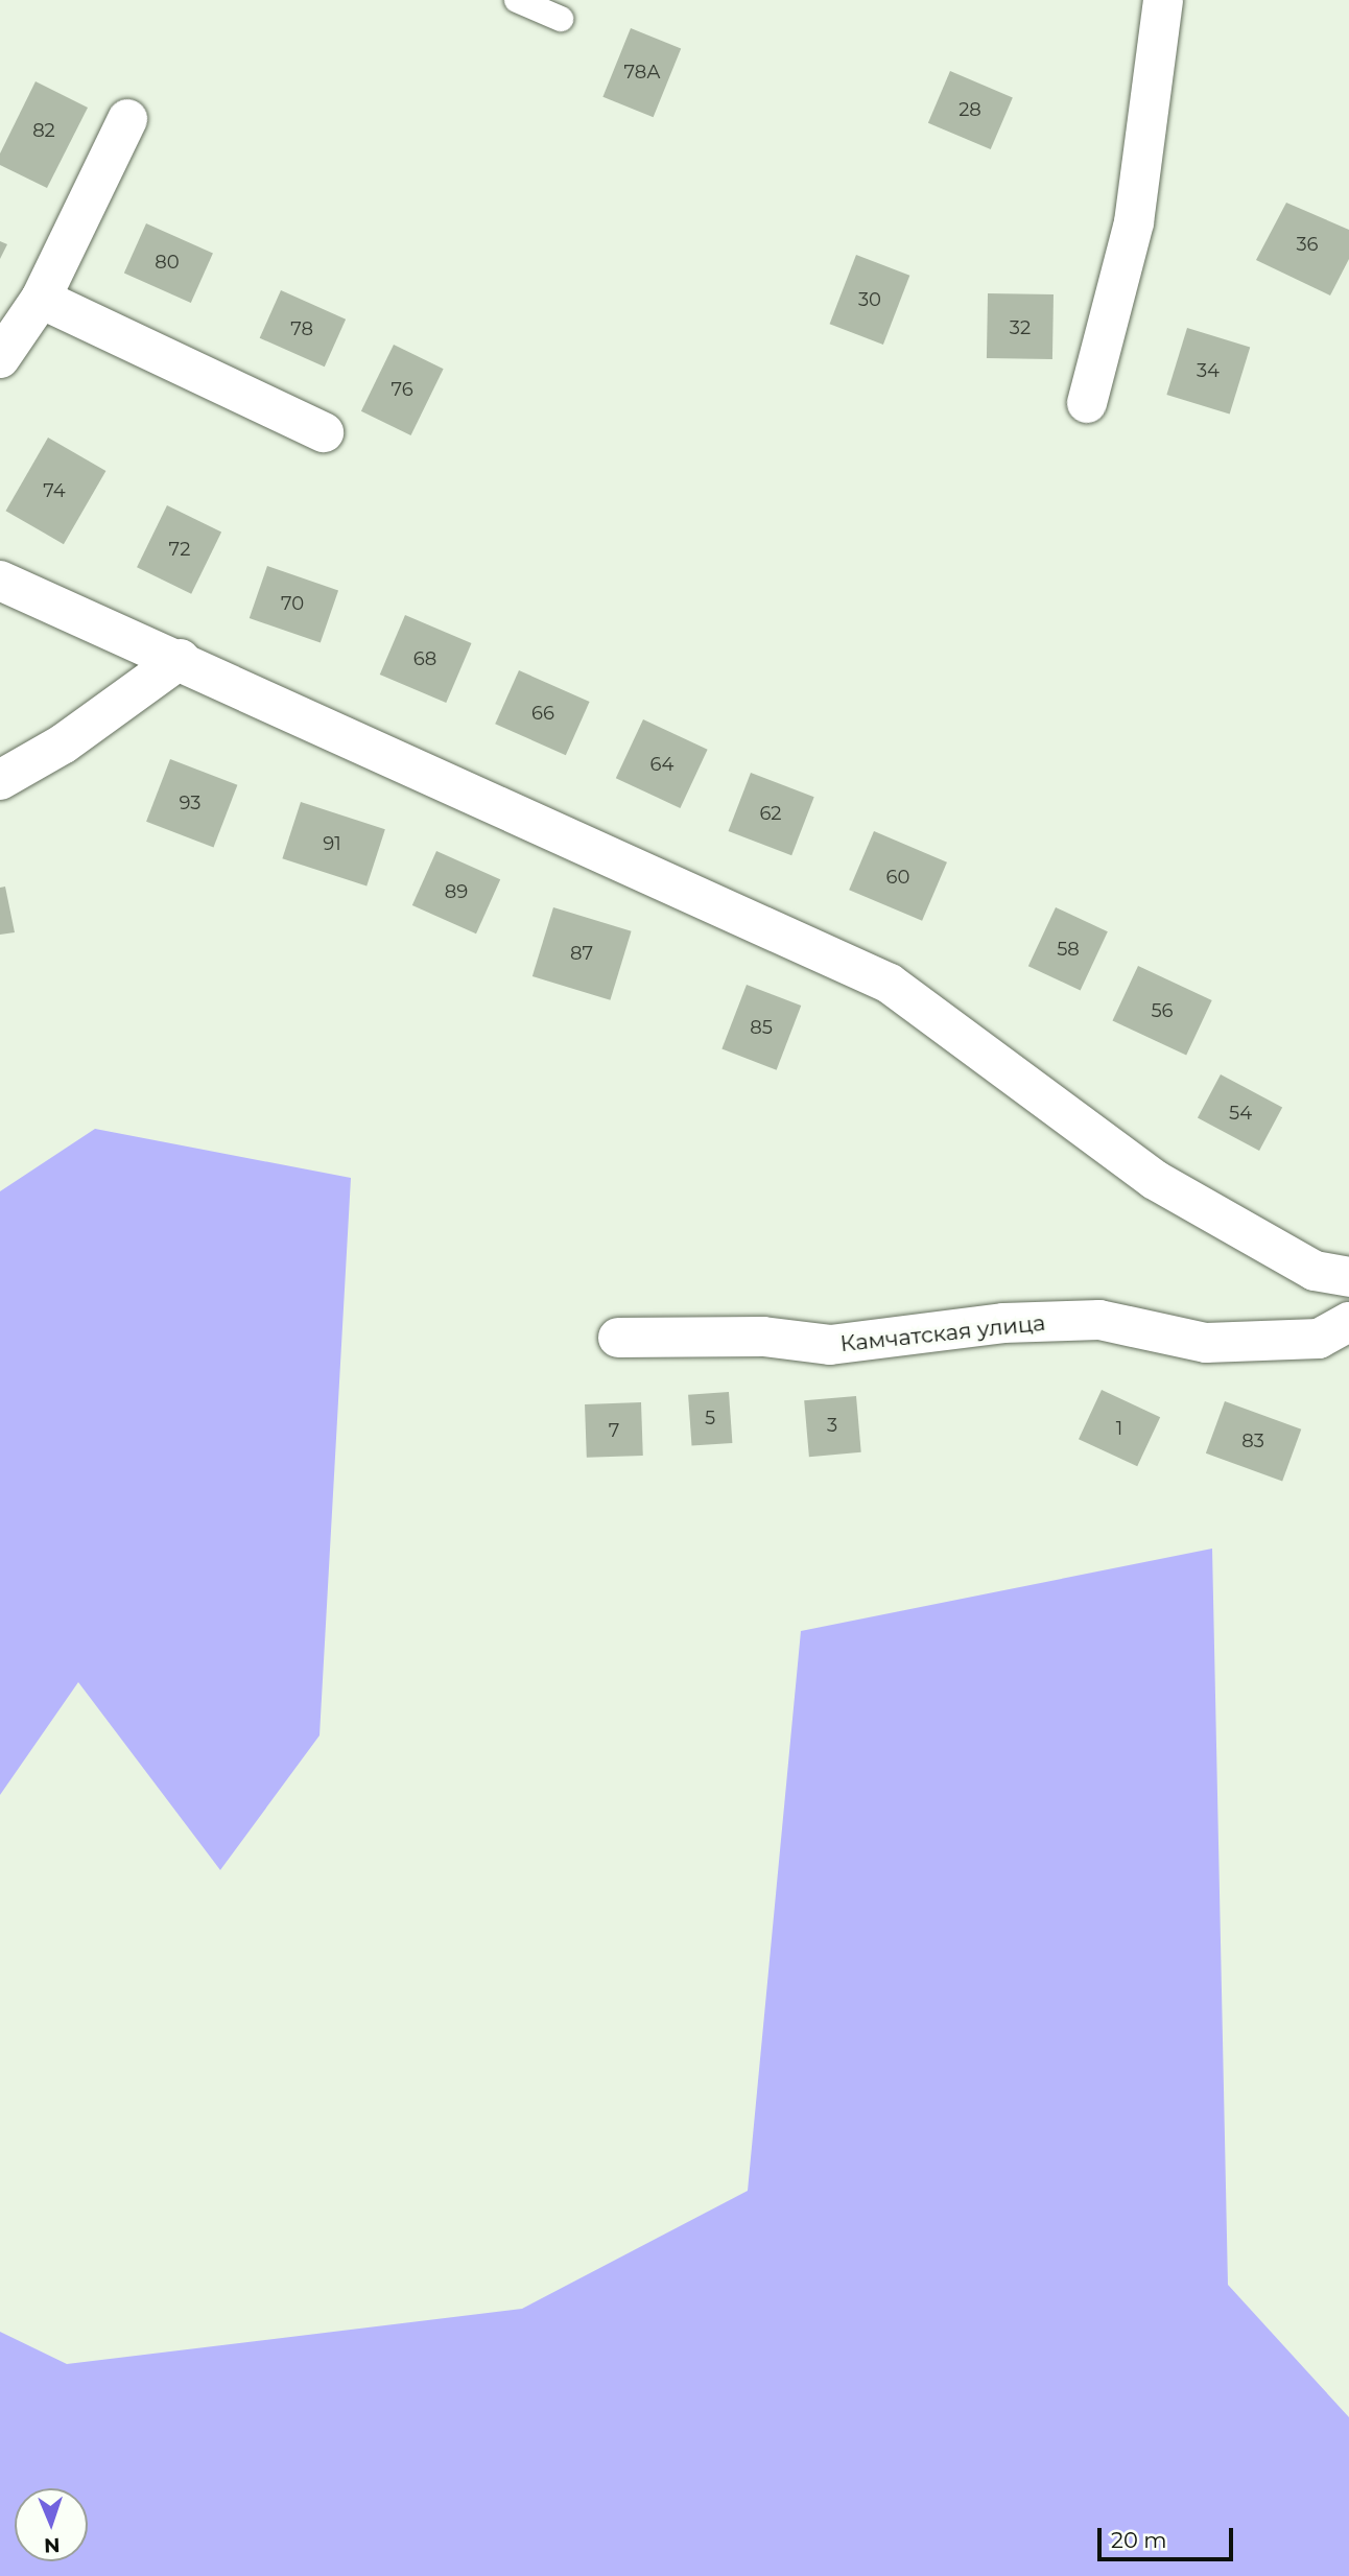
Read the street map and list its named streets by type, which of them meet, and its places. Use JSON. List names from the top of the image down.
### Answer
{
  "streets": {
    "street": ["Камчатская улица"]
  },
  "house_numbers": [
    "78А",
    "28",
    "82",
    "36",
    "80",
    "30",
    "32",
    "78",
    "34",
    "76",
    "74",
    "72",
    "70",
    "68",
    "66",
    "64",
    "93",
    "62",
    "91",
    "60",
    "89",
    "58",
    "87",
    "56",
    "85",
    "54",
    "5",
    "3",
    "1",
    "7",
    "83"
  ],
  "scale_bar": "20 m",
  "north": "bottom"
}
